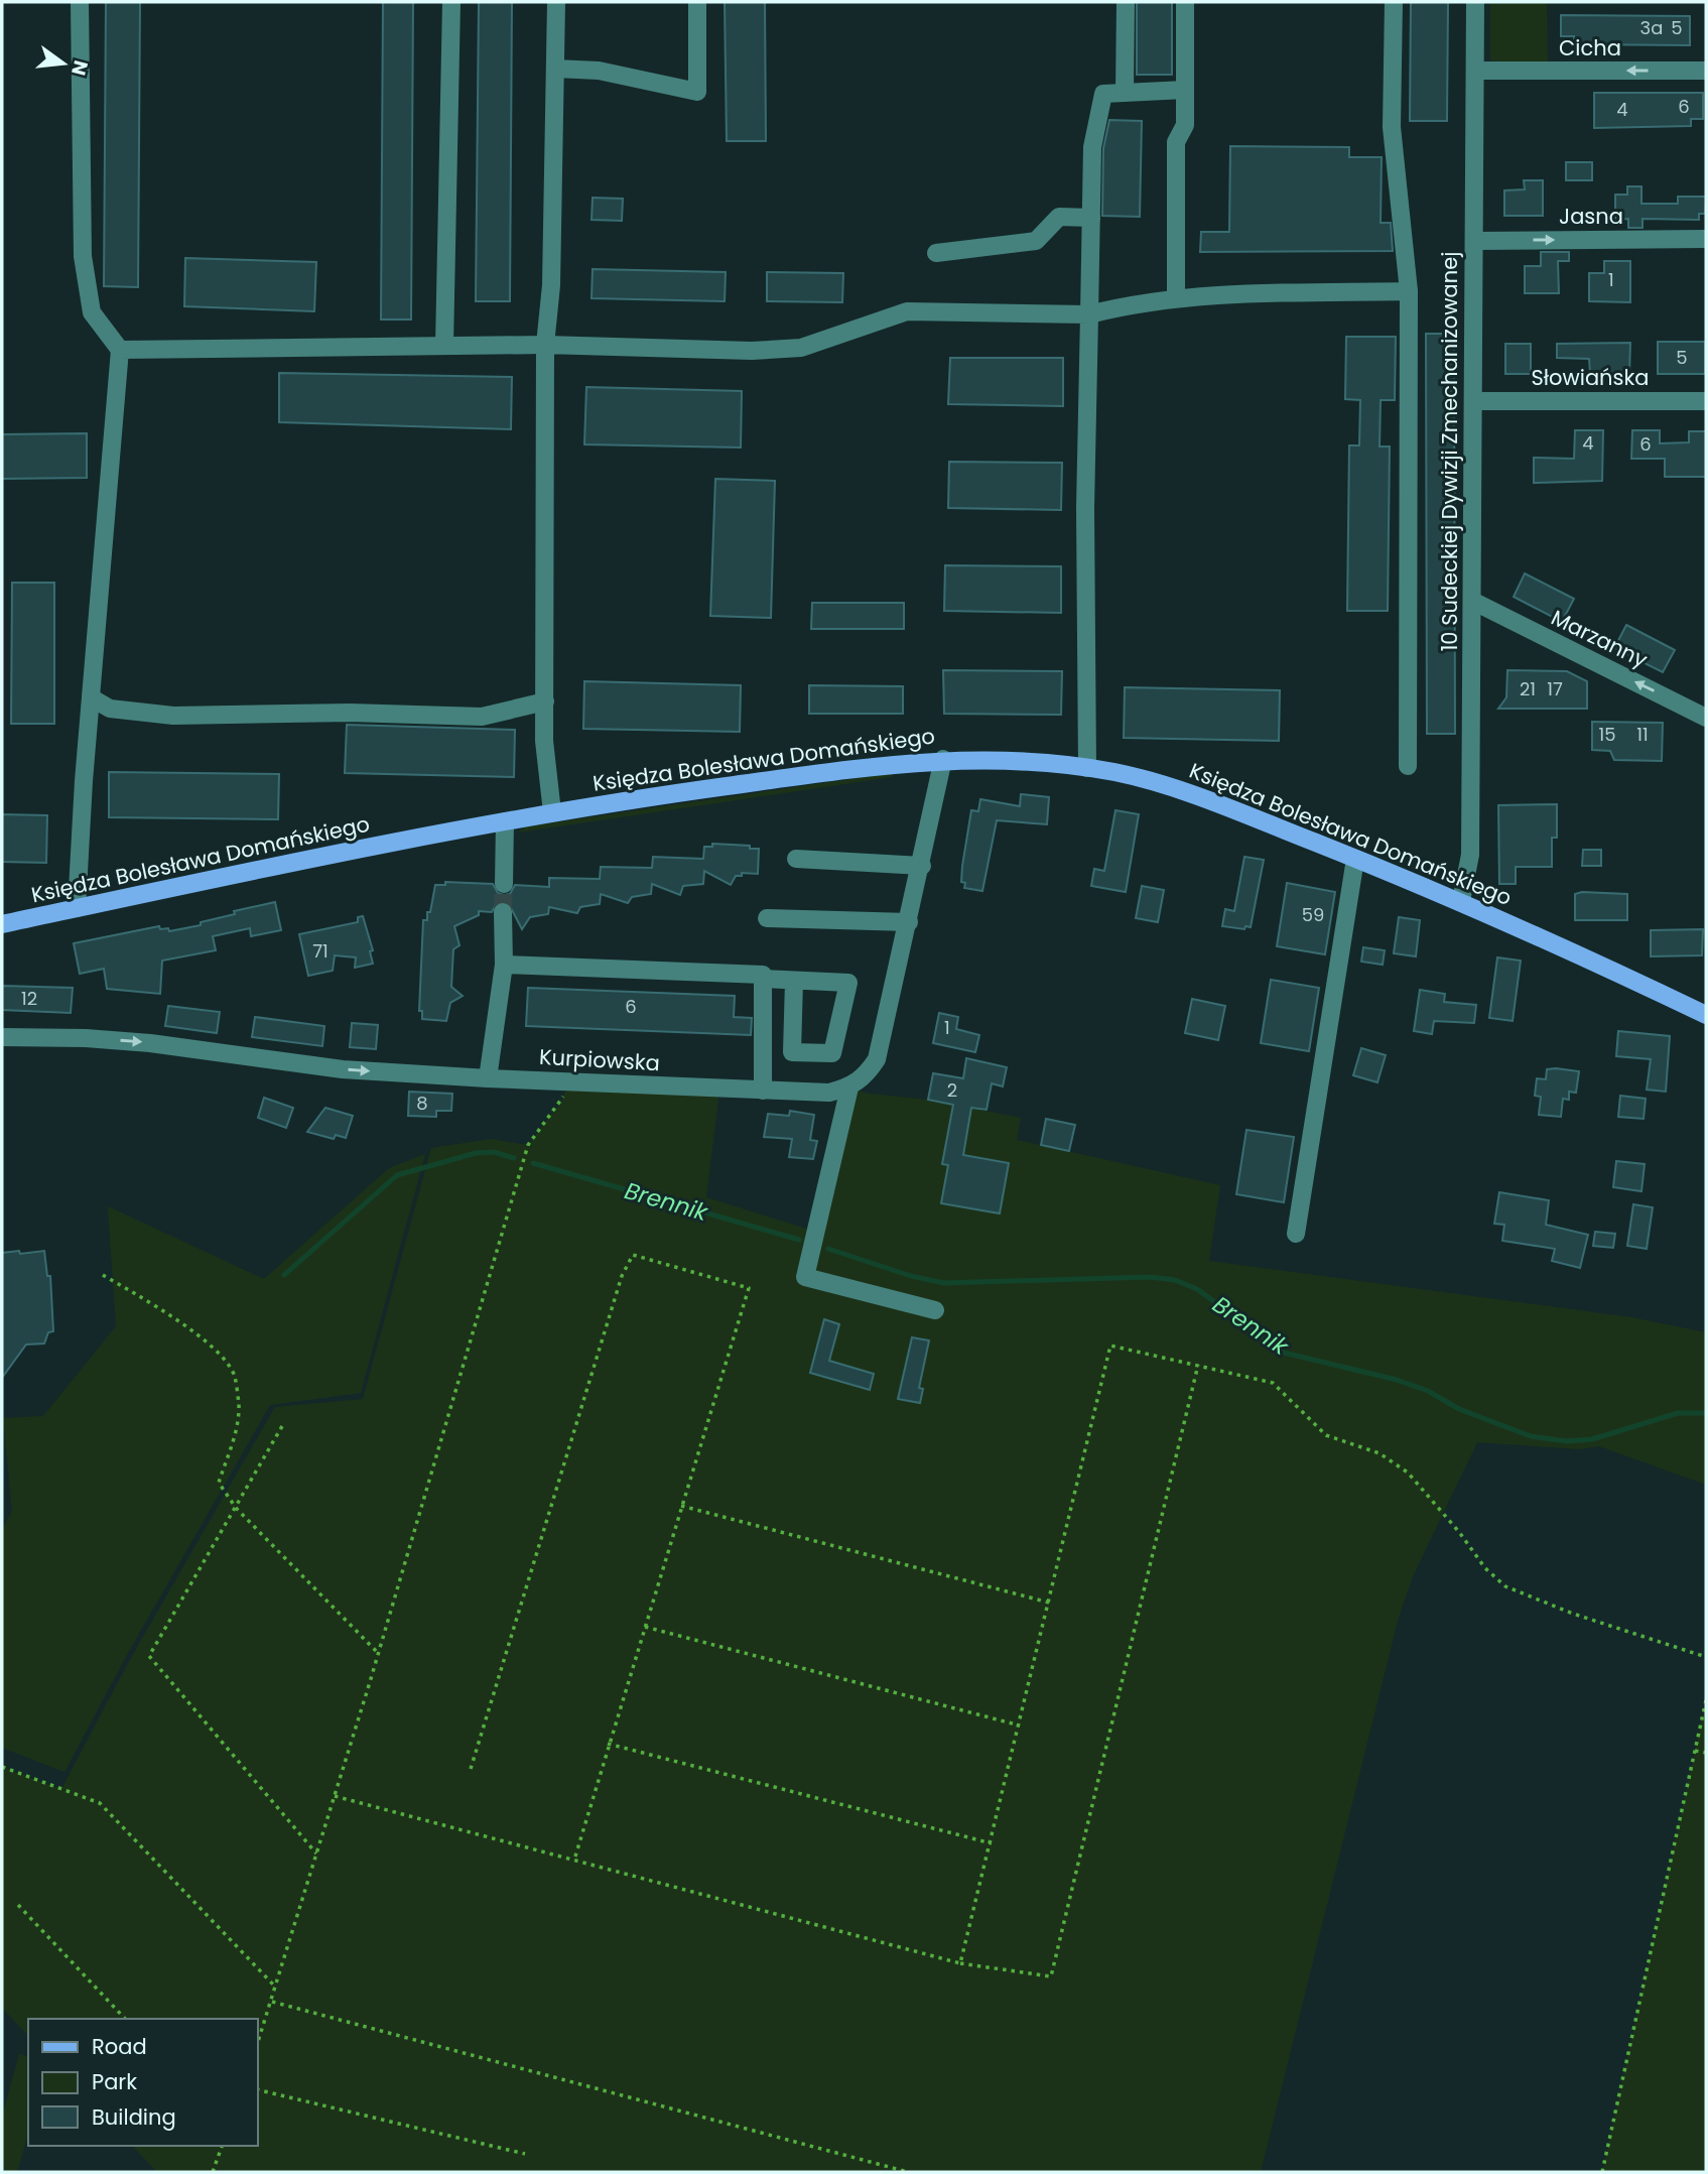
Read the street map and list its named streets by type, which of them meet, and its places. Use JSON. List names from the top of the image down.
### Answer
{
  "streets": {
    "main road": ["Księdza Bolesława Domańskiego"],
    "street": [
      "Cicha",
      "Jasna",
      "Słowiańska",
      "10 Sudeckiej Dywizji Zmechanizowanej",
      "Marzanny",
      "Kurpiowska"
    ]
  },
  "crossings": [
    ["Cicha", "10 Sudeckiej Dywizji Zmechanizowanej"],
    ["Jasna", "10 Sudeckiej Dywizji Zmechanizowanej"],
    ["Słowiańska", "10 Sudeckiej Dywizji Zmechanizowanej"],
    ["10 Sudeckiej Dywizji Zmechanizowanej", "Marzanny"],
    ["10 Sudeckiej Dywizji Zmechanizowanej", "Księdza Bolesława Domańskiego"]
  ],
  "one_way": [
    "Cicha",
    "Jasna",
    "Marzanny",
    "Kurpiowska"
  ],
  "water": ["Brennik"],
  "house_numbers": [
    "3a",
    "5",
    "6",
    "4",
    "1",
    "5",
    "4",
    "6",
    "21",
    "17",
    "15",
    "11",
    "59",
    "71",
    "12",
    "6",
    "1",
    "2",
    "8"
  ],
  "legend": ["Road", "Park", "Building"],
  "north": "right"
}
